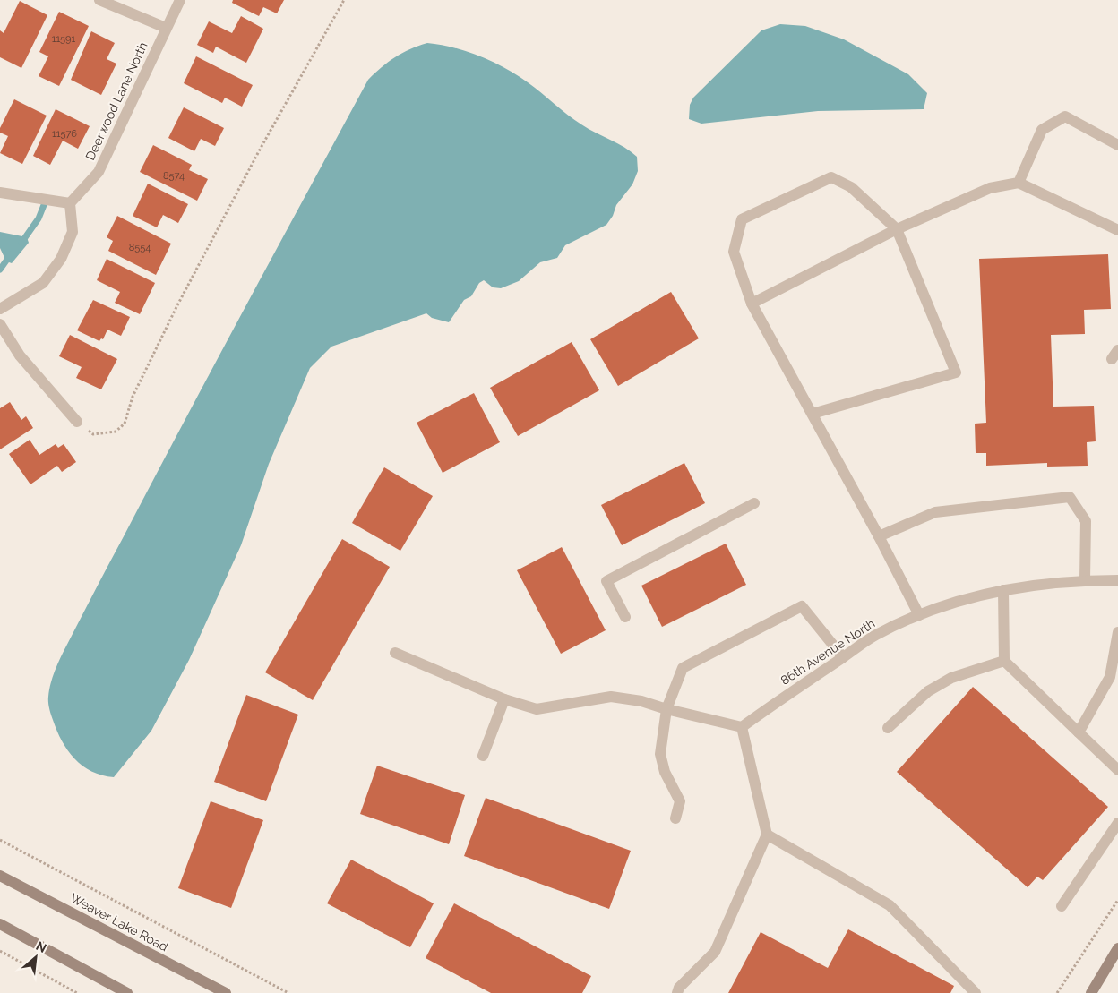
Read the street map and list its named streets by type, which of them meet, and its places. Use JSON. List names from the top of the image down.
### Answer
{
  "streets": {
    "main road": ["Weaver Lake Road"],
    "street": ["Deerwood Lane North", "86th Avenue North"]
  },
  "house_numbers": [
    "11591",
    "11576",
    "8574",
    "8554"
  ],
  "north": "top right"
}
